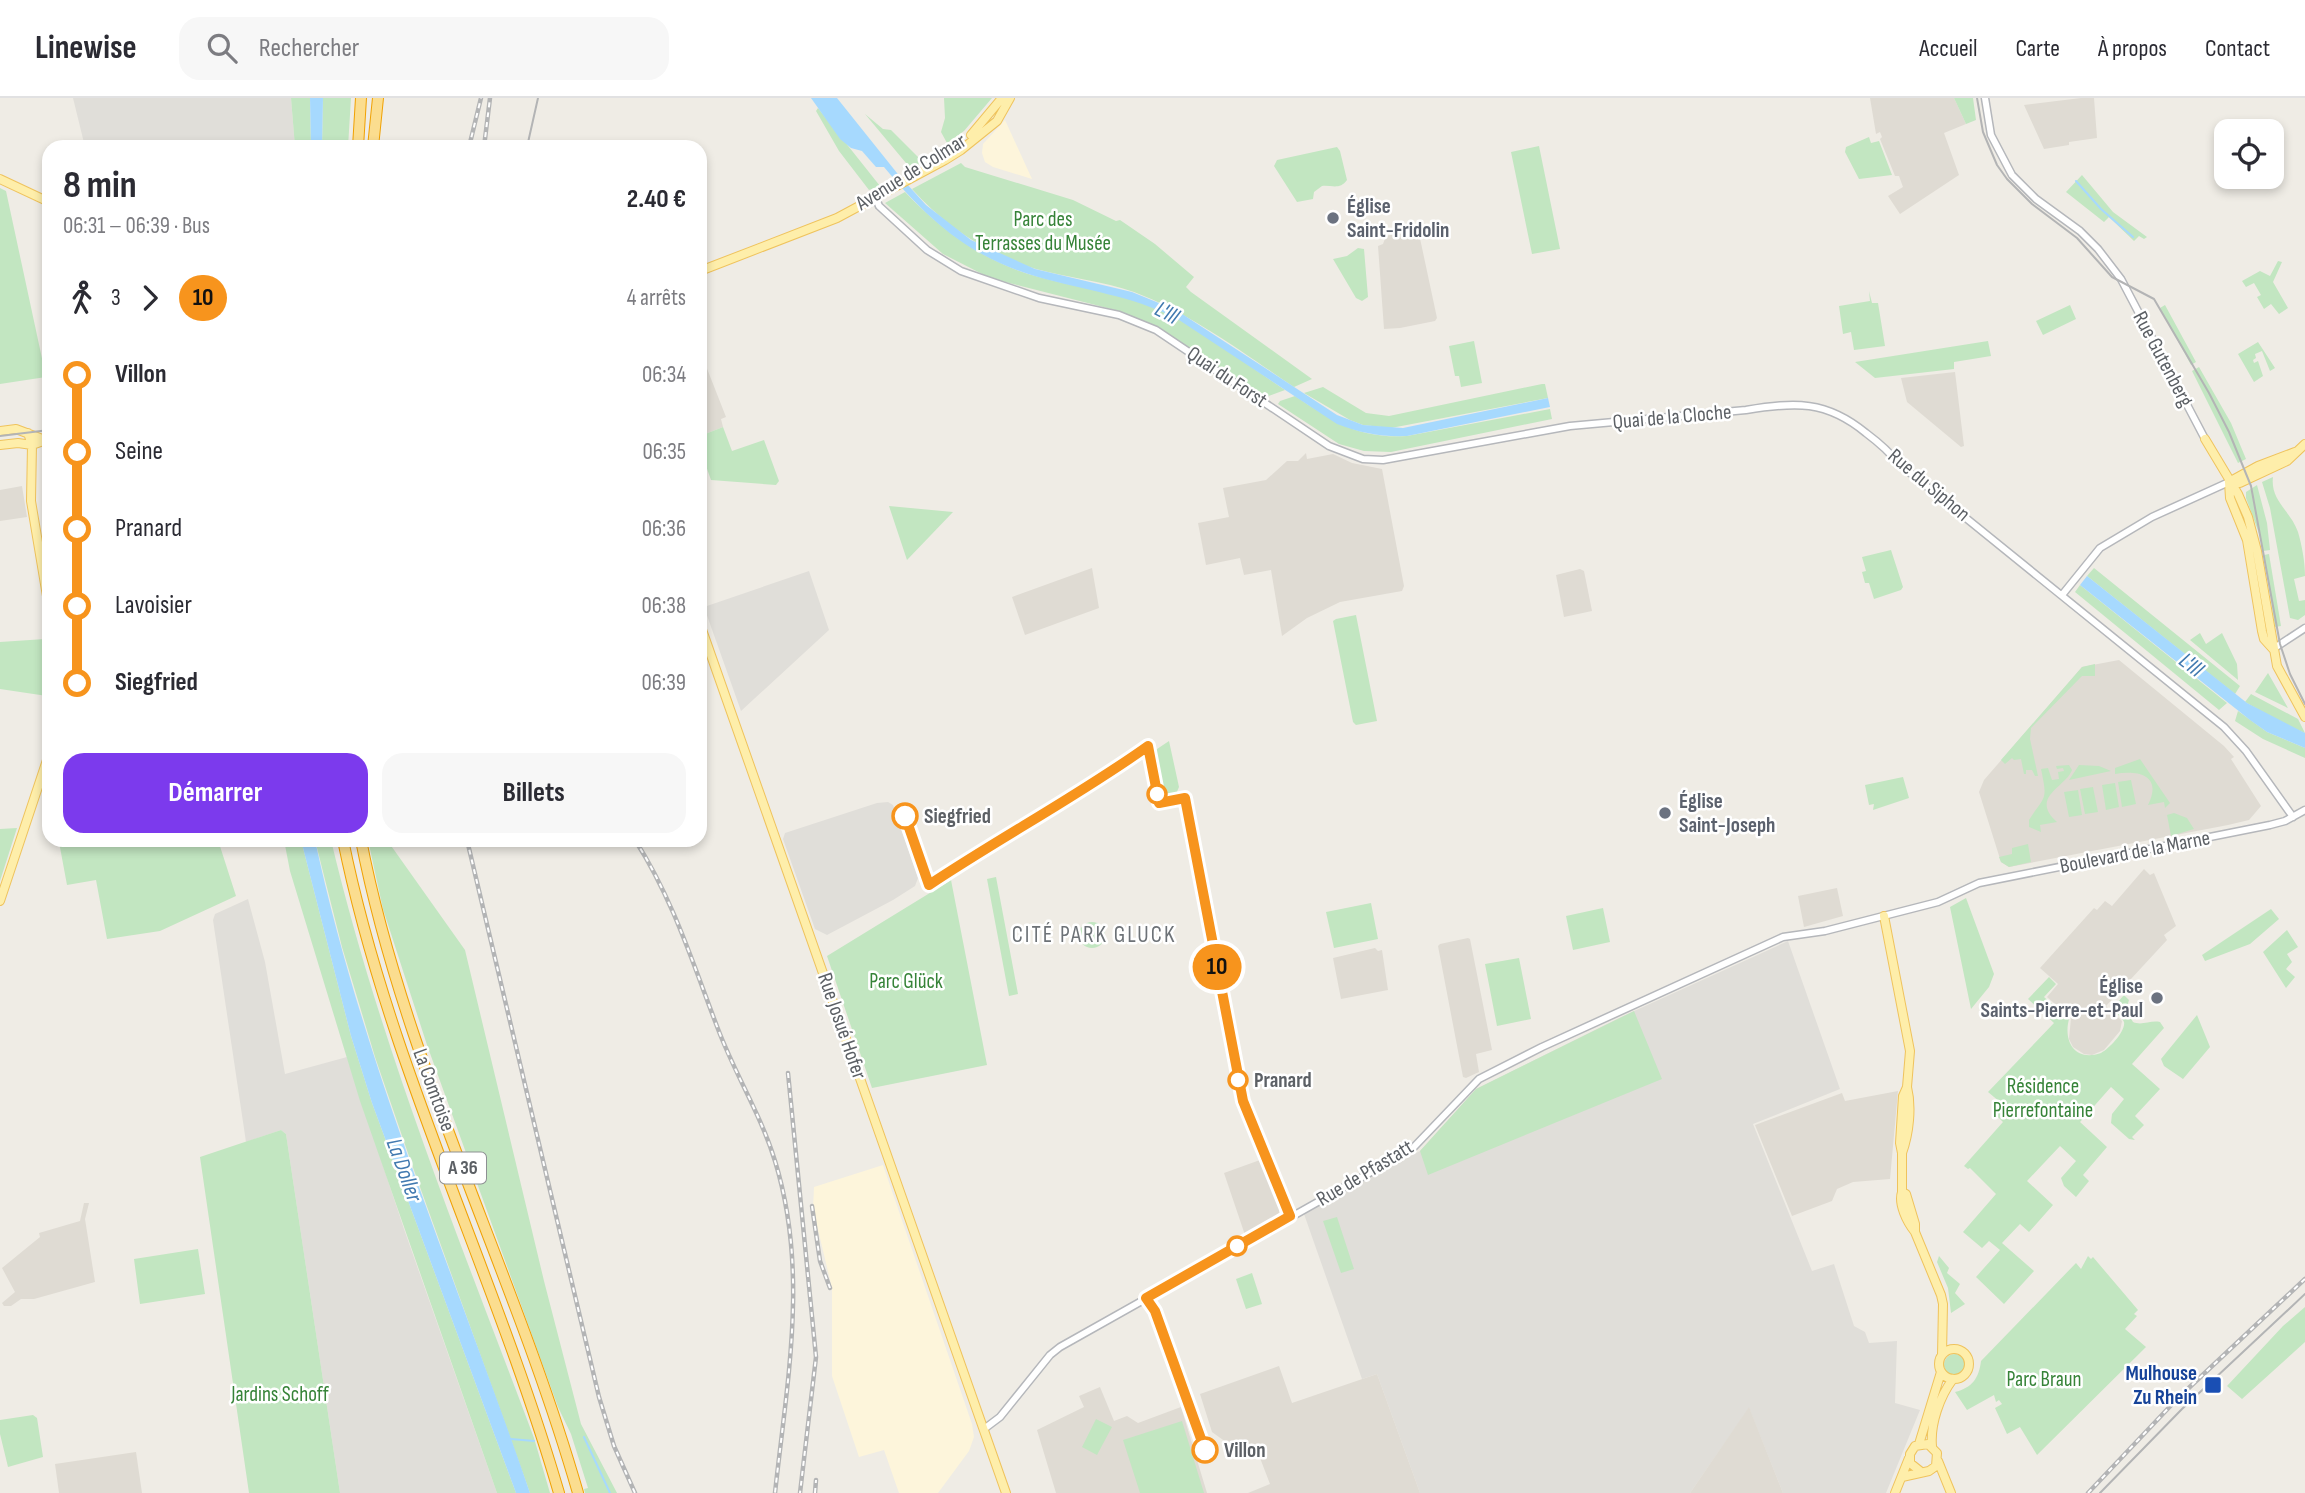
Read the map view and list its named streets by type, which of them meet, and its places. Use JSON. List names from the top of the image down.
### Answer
{
  "streets": {
    "highway": ["La Comtoise", "A 36"],
    "main road": ["Avenue de Colmar", "Rue Josué Hofer"],
    "street": [
      "Rue Gutenberg",
      "Quai du Forst",
      "Quai de la Cloche",
      "Rue du Siphon",
      "Boulevard de la Marne",
      "Rue de Pfastatt"
    ]
  },
  "crossings": [
    ["Avenue de Colmar", "Quai du Forst"],
    ["Quai du Forst", "Quai de la Cloche"],
    ["Quai de la Cloche", "Rue du Siphon"],
    ["Rue du Siphon", "Boulevard de la Marne"],
    ["Boulevard de la Marne", "Rue de Pfastatt"],
    ["Rue Josué Hofer", "Rue de Pfastatt"]
  ],
  "districts": ["CITÉ PARK GLUCK"],
  "water": ["L'Ill", "La Doller"],
  "parks": [
    "Parc des Terrasses du Musée",
    "Parc Glück",
    "Résidence Pierrefontaine",
    "Parc Braun",
    "Jardins Schoff"
  ],
  "places": {
    "other": [
      "Église Saint-Fridolin",
      "Église Saint-Joseph",
      "Siegfried",
      "Église Saints-Pierre-et-Paul",
      "Pranard",
      "Villon"
    ],
    "transit": ["Mulhouse Zu Rhein"]
  },
  "lines": ["bus line 10"],
  "page": {
    "header": "Linewise",
    "search": "Rechercher",
    "nav": [
      "Accueil",
      "Carte",
      "À propos",
      "Contact"
    ],
    "on_map": "10",
    "heading": ["8 min", "06:31 – 06:39 · Bus", "2.40 €"],
    "legs": ["3", "10", "4 arrêts"],
    "list": [
      {
        "name": "Villon",
        "value": "06:34"
      },
      {
        "name": "Seine",
        "value": "06:35"
      },
      {
        "name": "Pranard",
        "value": "06:36"
      },
      {
        "name": "Lavoisier",
        "value": "06:38"
      },
      {
        "name": "Siegfried",
        "value": "06:39"
      }
    ],
    "buttons": ["Démarrer", "Billets"]
  }
}
